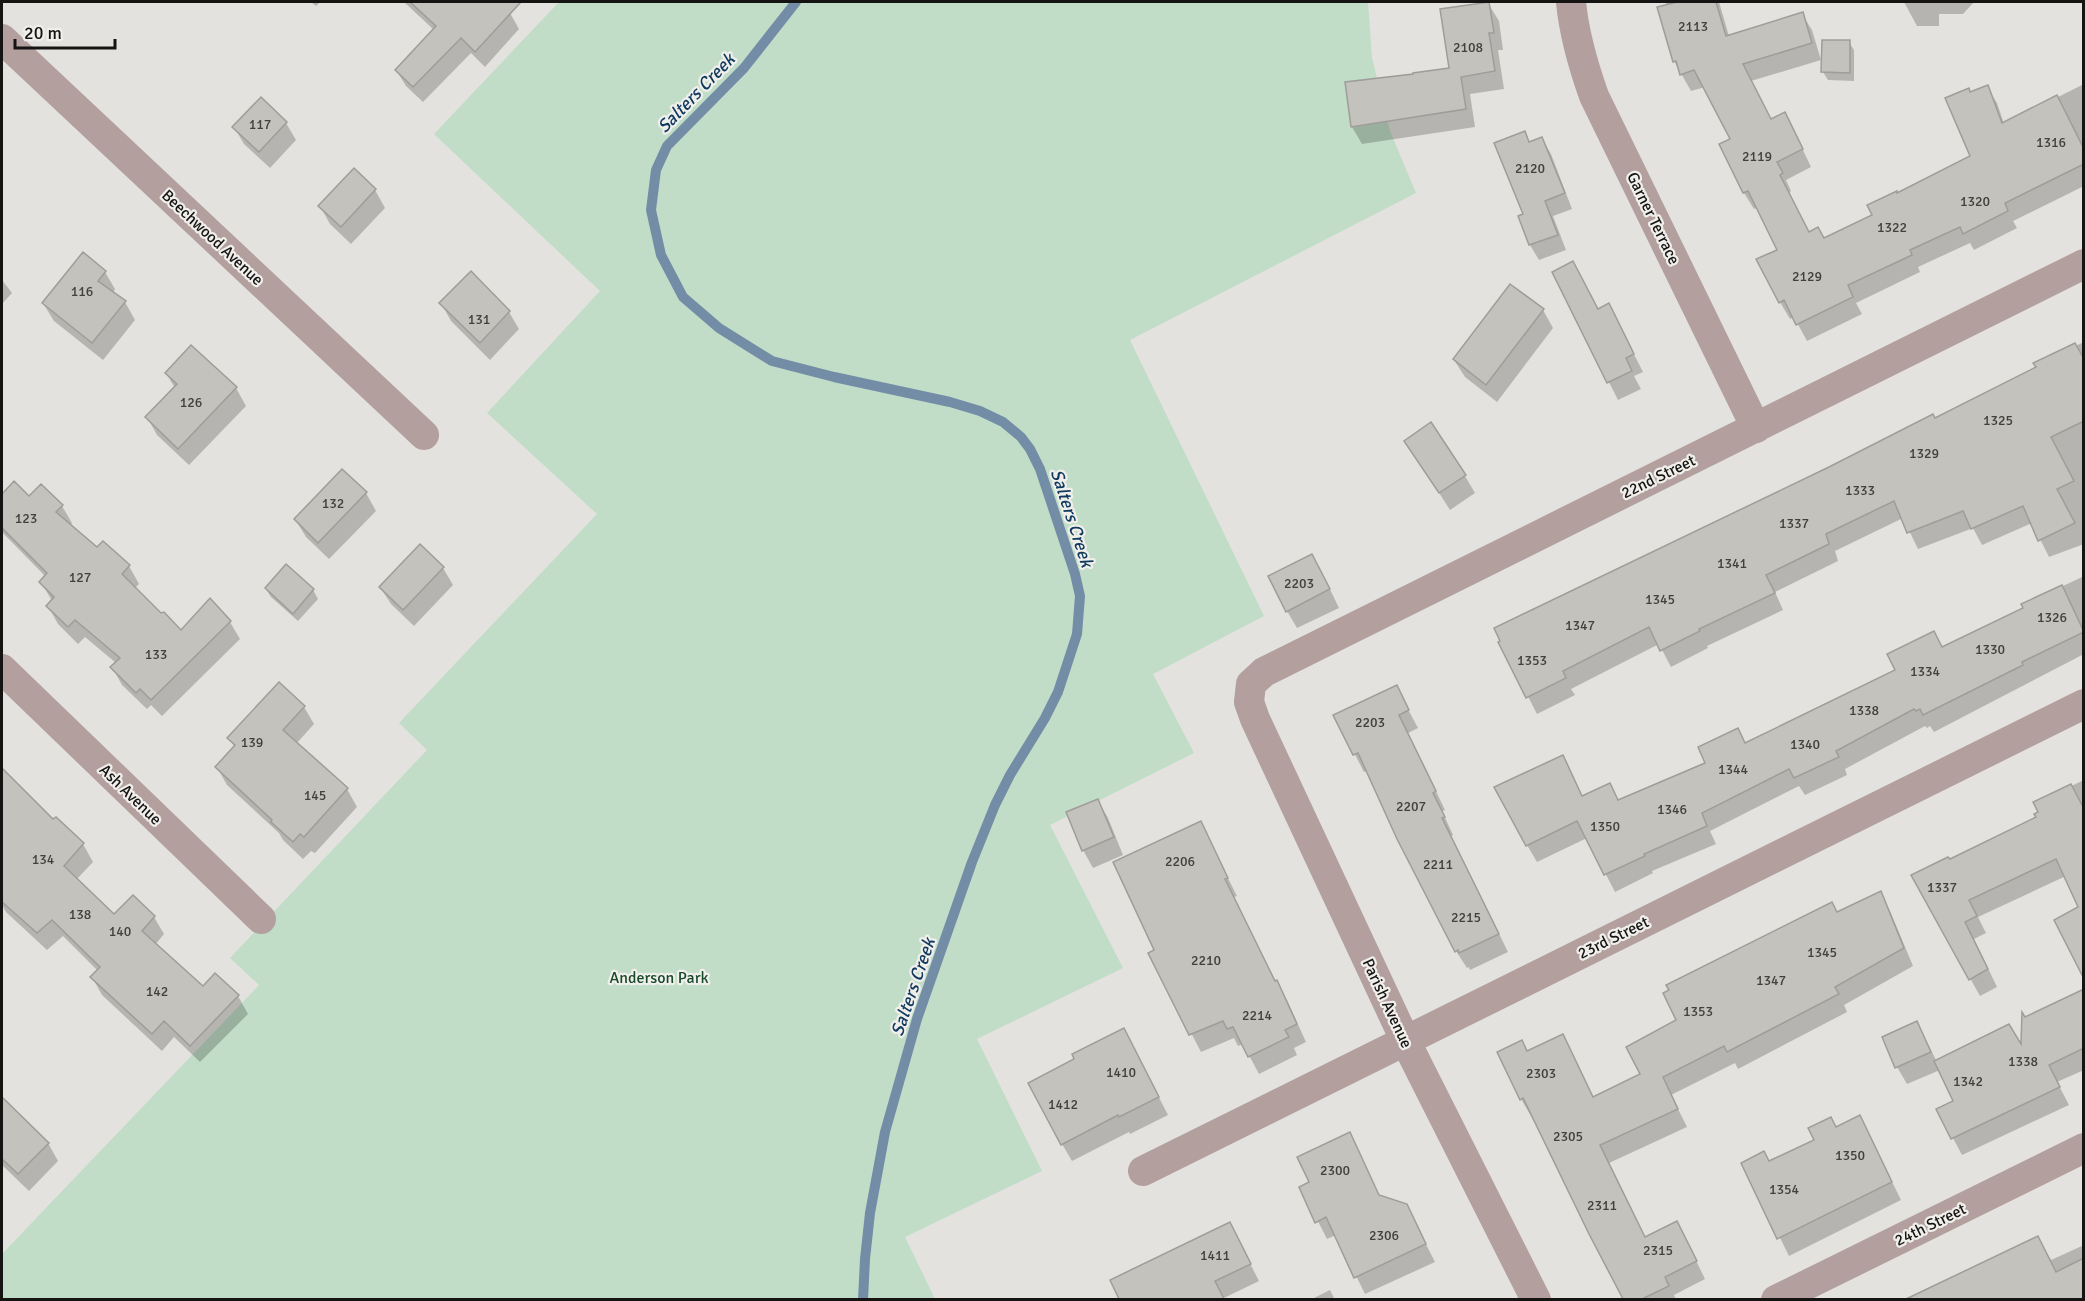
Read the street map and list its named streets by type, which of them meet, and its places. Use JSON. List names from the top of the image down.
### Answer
{
  "streets": {
    "street": [
      "Garner Terrace",
      "Beechwood Avenue",
      "22nd Street",
      "Ash Avenue",
      "23rd Street",
      "Parish Avenue",
      "24th Street"
    ]
  },
  "crossings": [
    ["Garner Terrace", "22nd Street"],
    ["22nd Street", "Parish Avenue"],
    ["23rd Street", "Parish Avenue"]
  ],
  "water": ["Salters Creek"],
  "parks": ["Anderson Park"],
  "house_numbers": [
    "2113",
    "2108",
    "117",
    "1316",
    "2119",
    "2120",
    "1320",
    "1322",
    "2129",
    "116",
    "131",
    "126",
    "1325",
    "1329",
    "1333",
    "132",
    "123",
    "1337",
    "1341",
    "127",
    "2203",
    "1345",
    "1326",
    "1347",
    "1330",
    "133",
    "1353",
    "1334",
    "1338",
    "2203",
    "139",
    "1340",
    "1344",
    "145",
    "2207",
    "1346",
    "1350",
    "134",
    "2206",
    "2211",
    "1337",
    "138",
    "2215",
    "140",
    "1345",
    "2210",
    "1347",
    "142",
    "1353",
    "2214",
    "1338",
    "1410",
    "2303",
    "1342",
    "1412",
    "2305",
    "1350",
    "2300",
    "1354",
    "2311",
    "2306",
    "2315",
    "1411"
  ],
  "scale_bar": "20 m"
}
